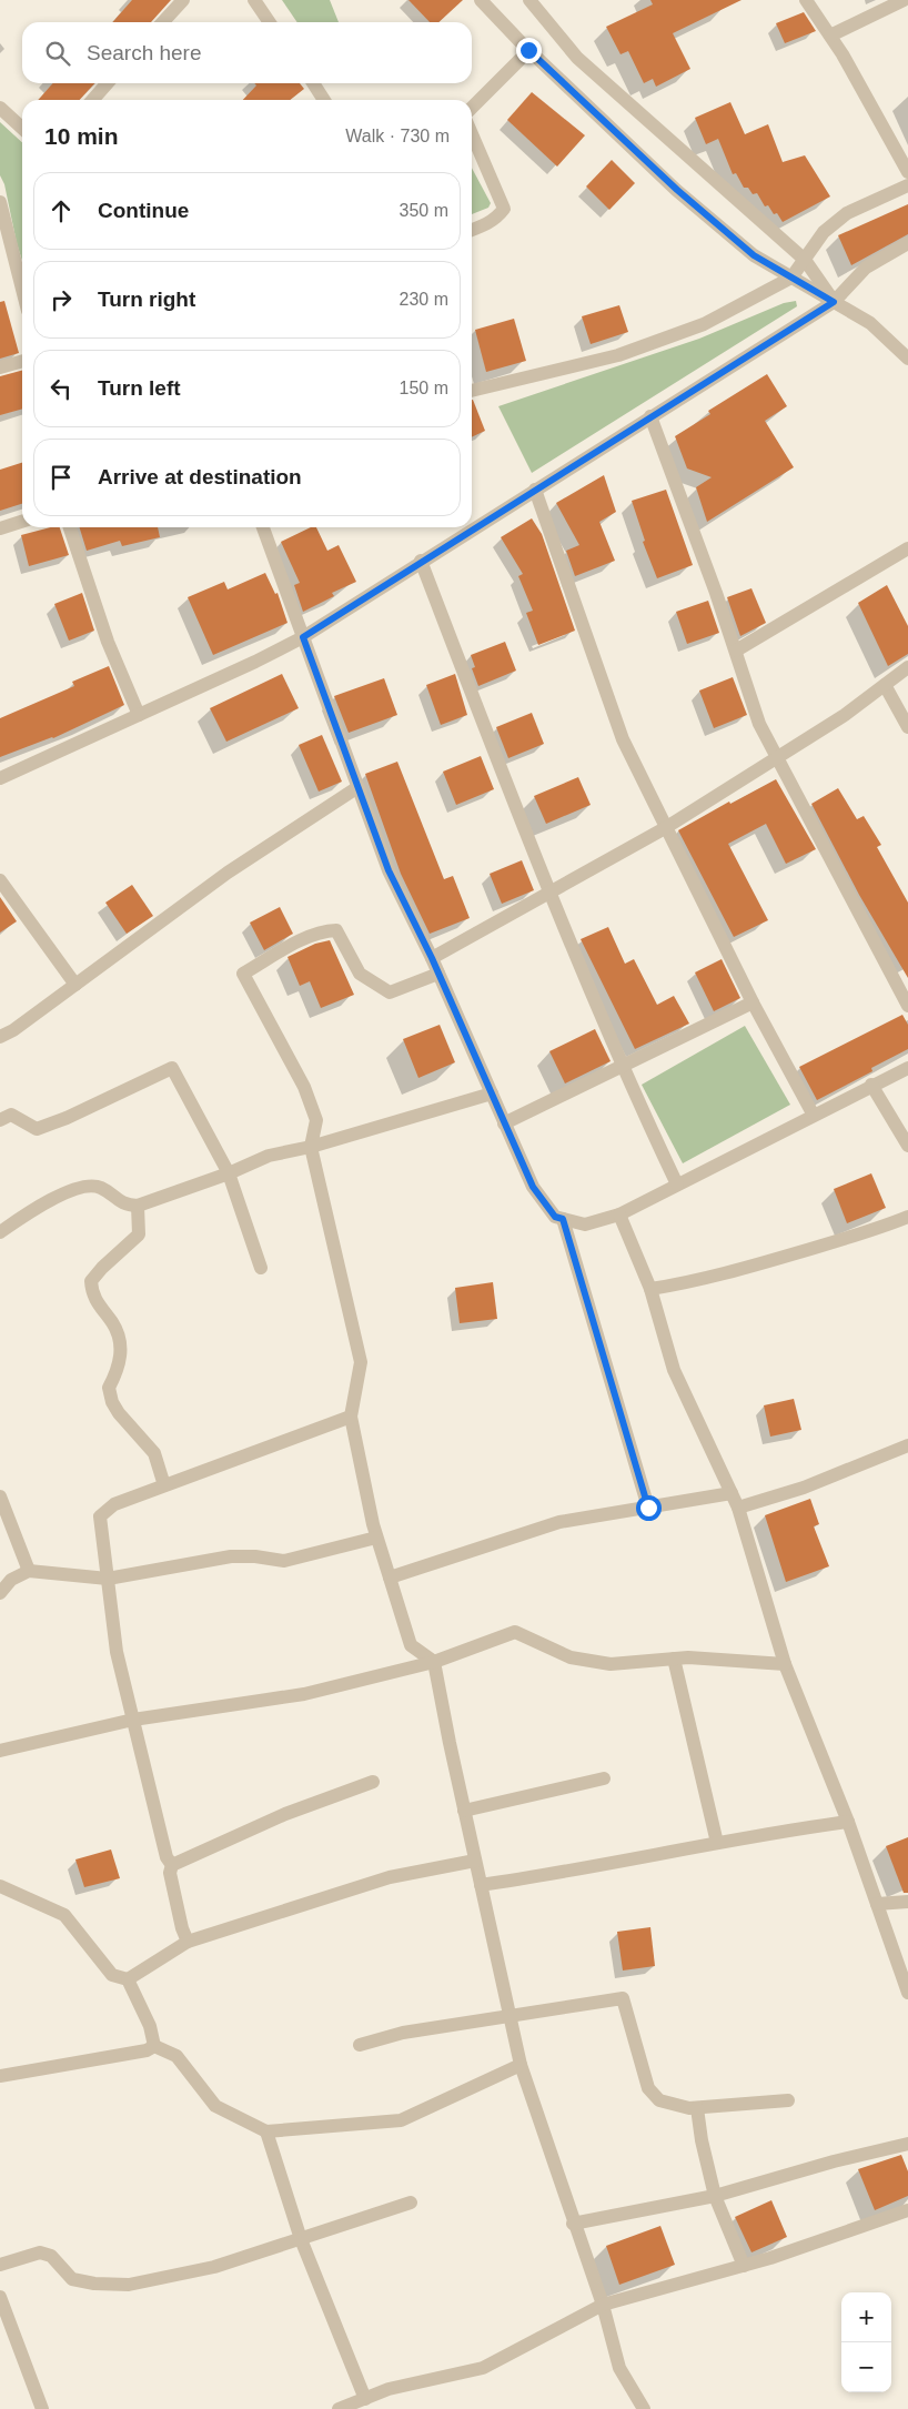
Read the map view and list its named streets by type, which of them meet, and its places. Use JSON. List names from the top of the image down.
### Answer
{
  "page": {
    "search": "Search here",
    "heading": ["10 min", "Walk · 730 m"],
    "list": [
      ["Continue", "350 m"],
      ["Turn right", "230 m"],
      ["Turn left", "150 m"],
      "Arrive at destination"
    ],
    "map_buttons": ["+", "−"]
  }
}
